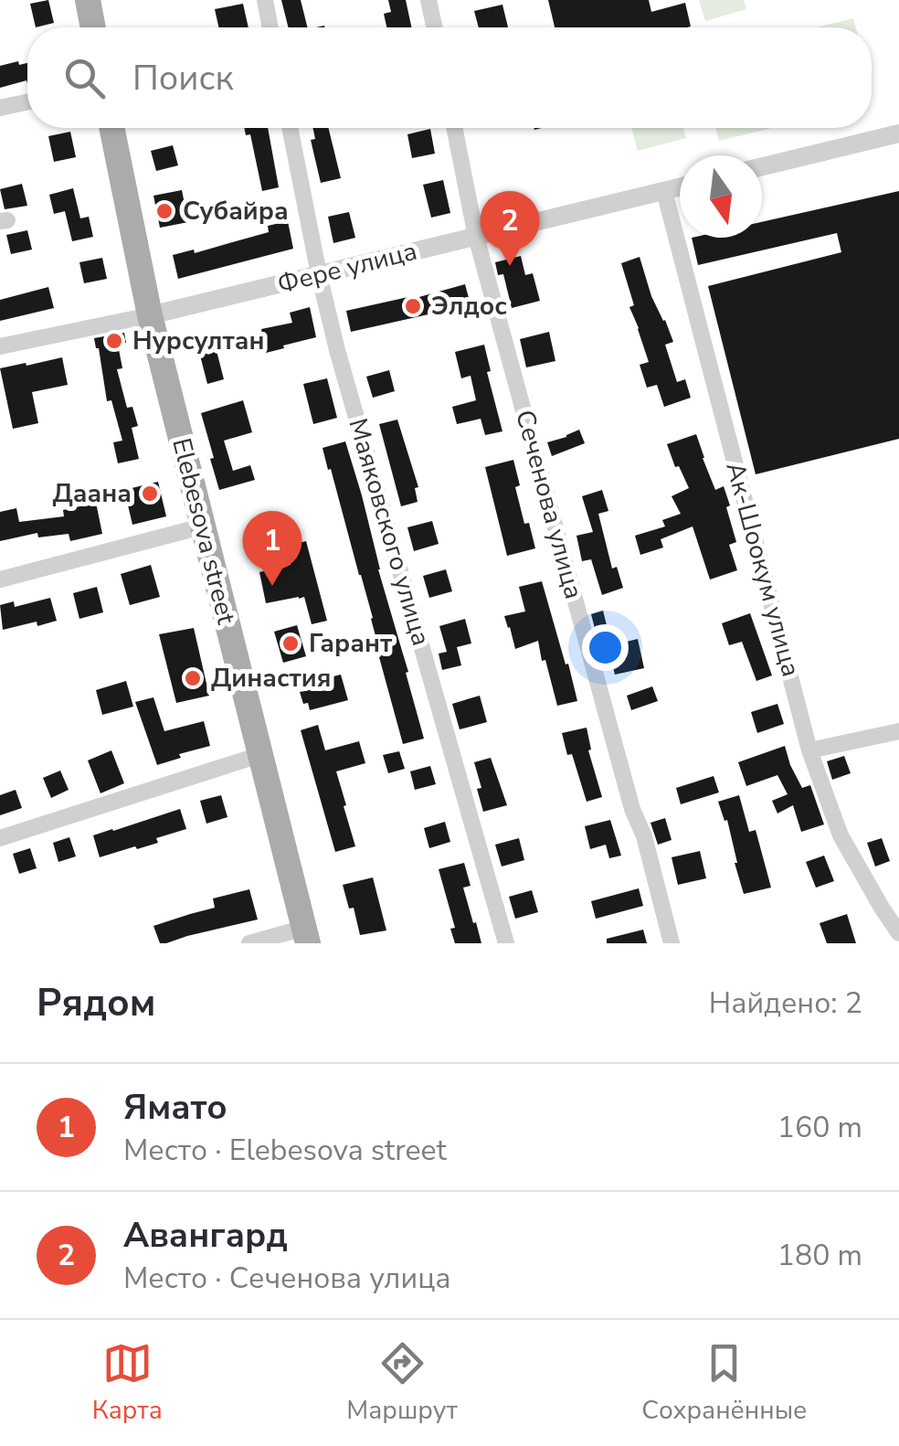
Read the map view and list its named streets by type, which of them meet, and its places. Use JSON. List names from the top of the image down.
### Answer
{
  "streets": {
    "main road": ["Elebesova street"],
    "street": [
      "Фере улица",
      "Сеченова улица",
      "Маяковского улица",
      "Ак-Шоокум улица"
    ]
  },
  "crossings": [
    ["Фере улица", "Сеченова улица"],
    ["Фере улица", "Elebesova street"],
    ["Фере улица", "Маяковского улица"],
    ["Фере улица", "Ак-Шоокум улица"]
  ],
  "places": [
    "Субайра",
    "Элдос",
    "Нурсултан",
    "Даана",
    "Гарант",
    "Династия"
  ],
  "north": "bottom",
  "page": {
    "search": "Поиск",
    "pins": ["2", "1"],
    "heading": ["Рядом", "Найдено: 2"],
    "list": [
      {
        "mark": "1",
        "name": "Ямато",
        "note": "Место · Elebesova street",
        "value": "160 m"
      },
      {
        "mark": "2",
        "name": "Авангард",
        "note": "Место · Сеченова улица",
        "value": "180 m"
      }
    ],
    "nav": ["Карта", "Маршрут", "Сохранённые"]
  }
}
